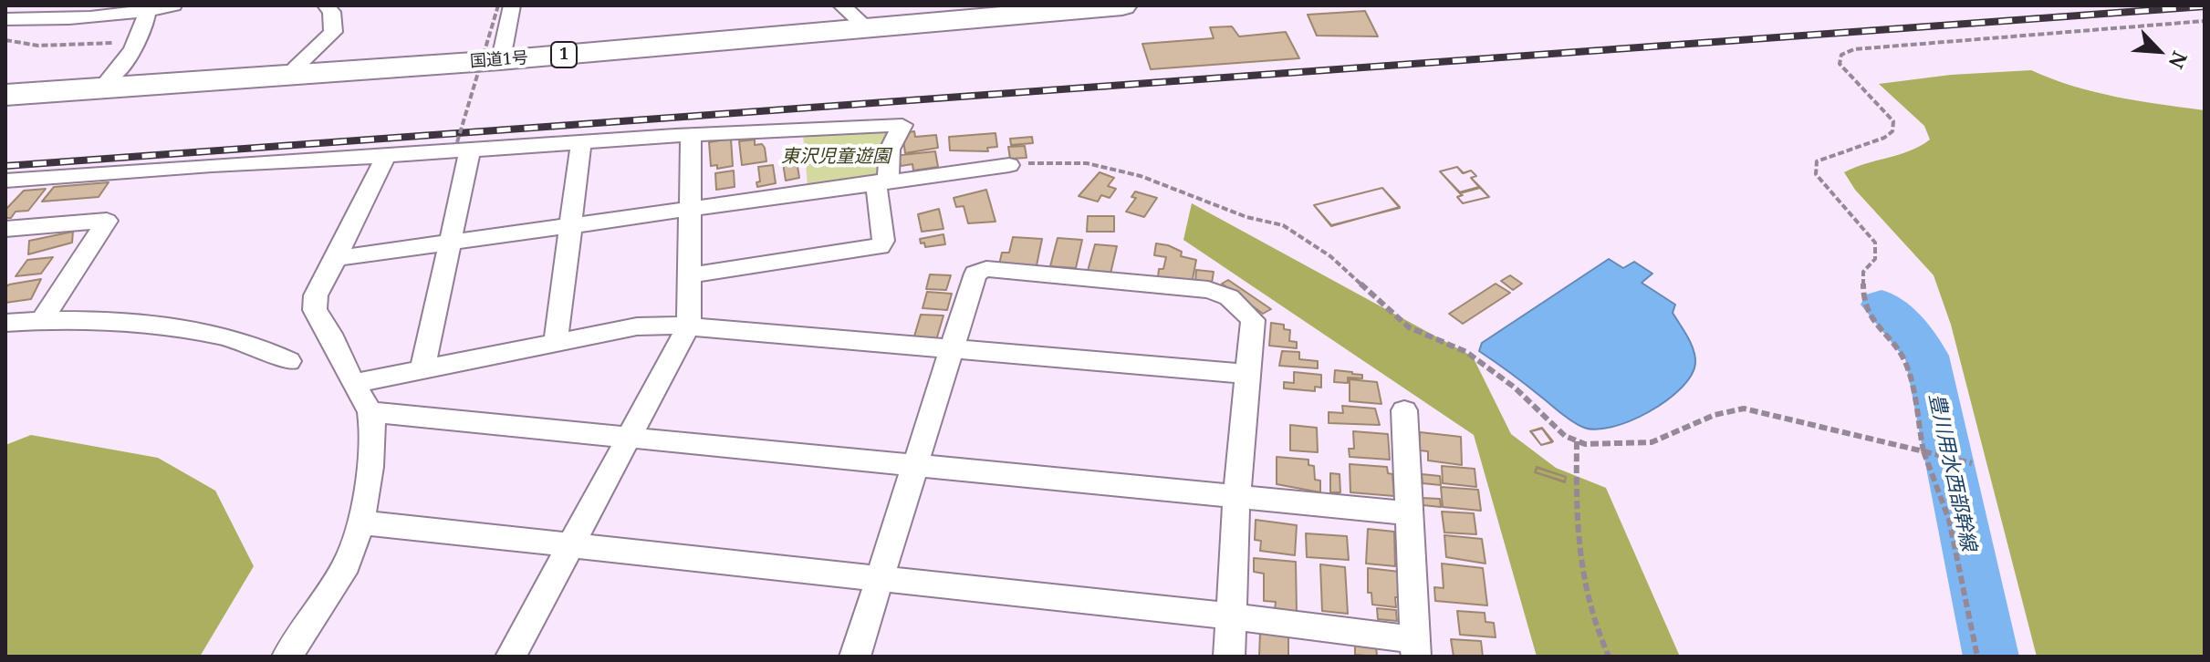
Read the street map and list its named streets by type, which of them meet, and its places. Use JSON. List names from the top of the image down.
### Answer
{
  "streets": {
    "highway": ["1", "国道1号"]
  },
  "water": ["豊川用水西部幹線"],
  "parks": ["東沢児童遊園"],
  "north": "bottom right"
}
